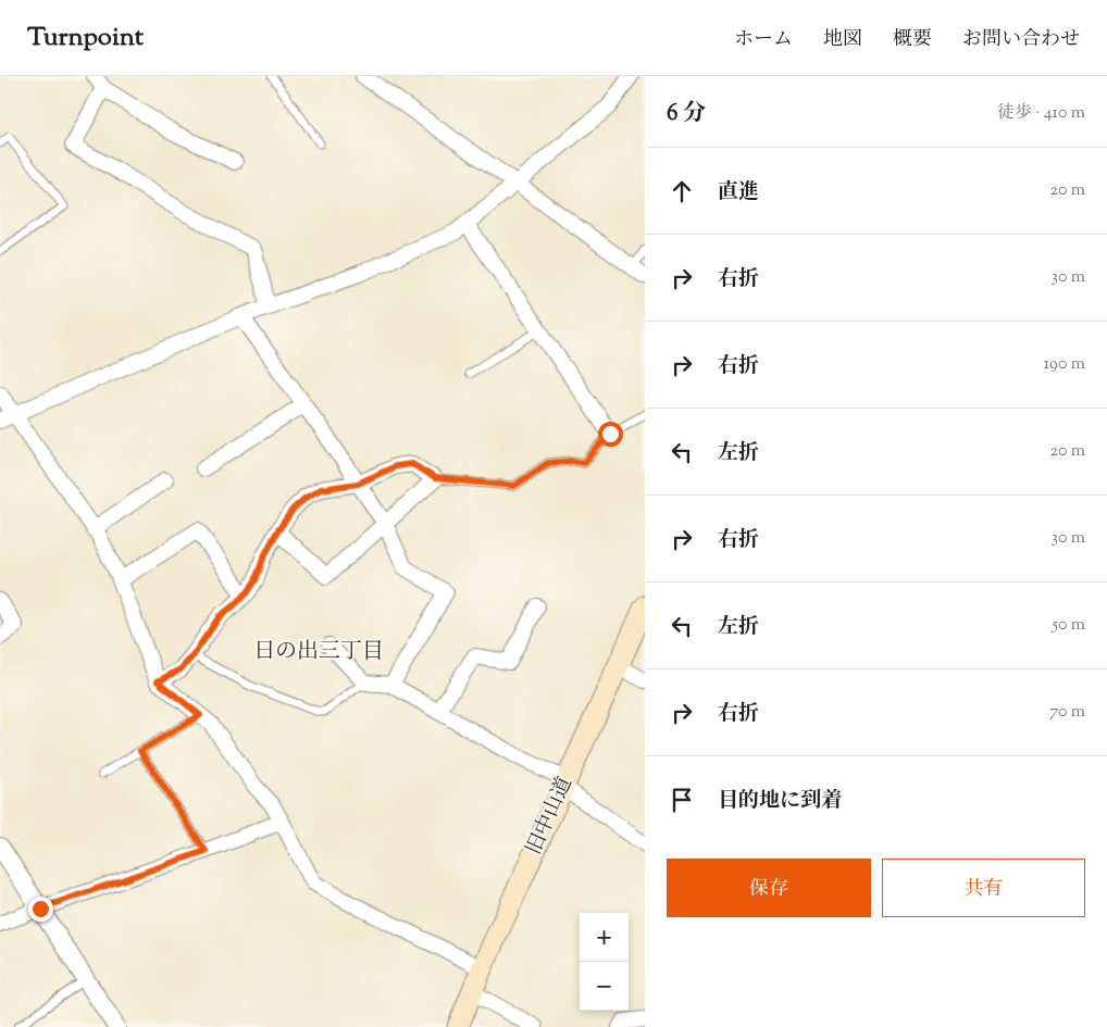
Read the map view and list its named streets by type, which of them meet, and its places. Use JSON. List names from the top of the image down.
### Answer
{
  "streets": {
    "main road": ["旧中山道"]
  },
  "districts": ["日の出三丁目"],
  "page": {
    "header": "Turnpoint",
    "nav": [
      "ホーム",
      "地図",
      "概要",
      "お問い合わせ"
    ],
    "heading": ["6 分", "徒歩 · 410 m"],
    "list": [
      ["直進", "20 m"],
      ["右折", "30 m"],
      ["右折", "190 m"],
      ["左折", "20 m"],
      ["右折", "30 m"],
      ["左折", "50 m"],
      ["右折", "70 m"],
      "目的地に到着"
    ],
    "buttons": ["保存", "共有"],
    "map_buttons": ["+", "−"]
  }
}
